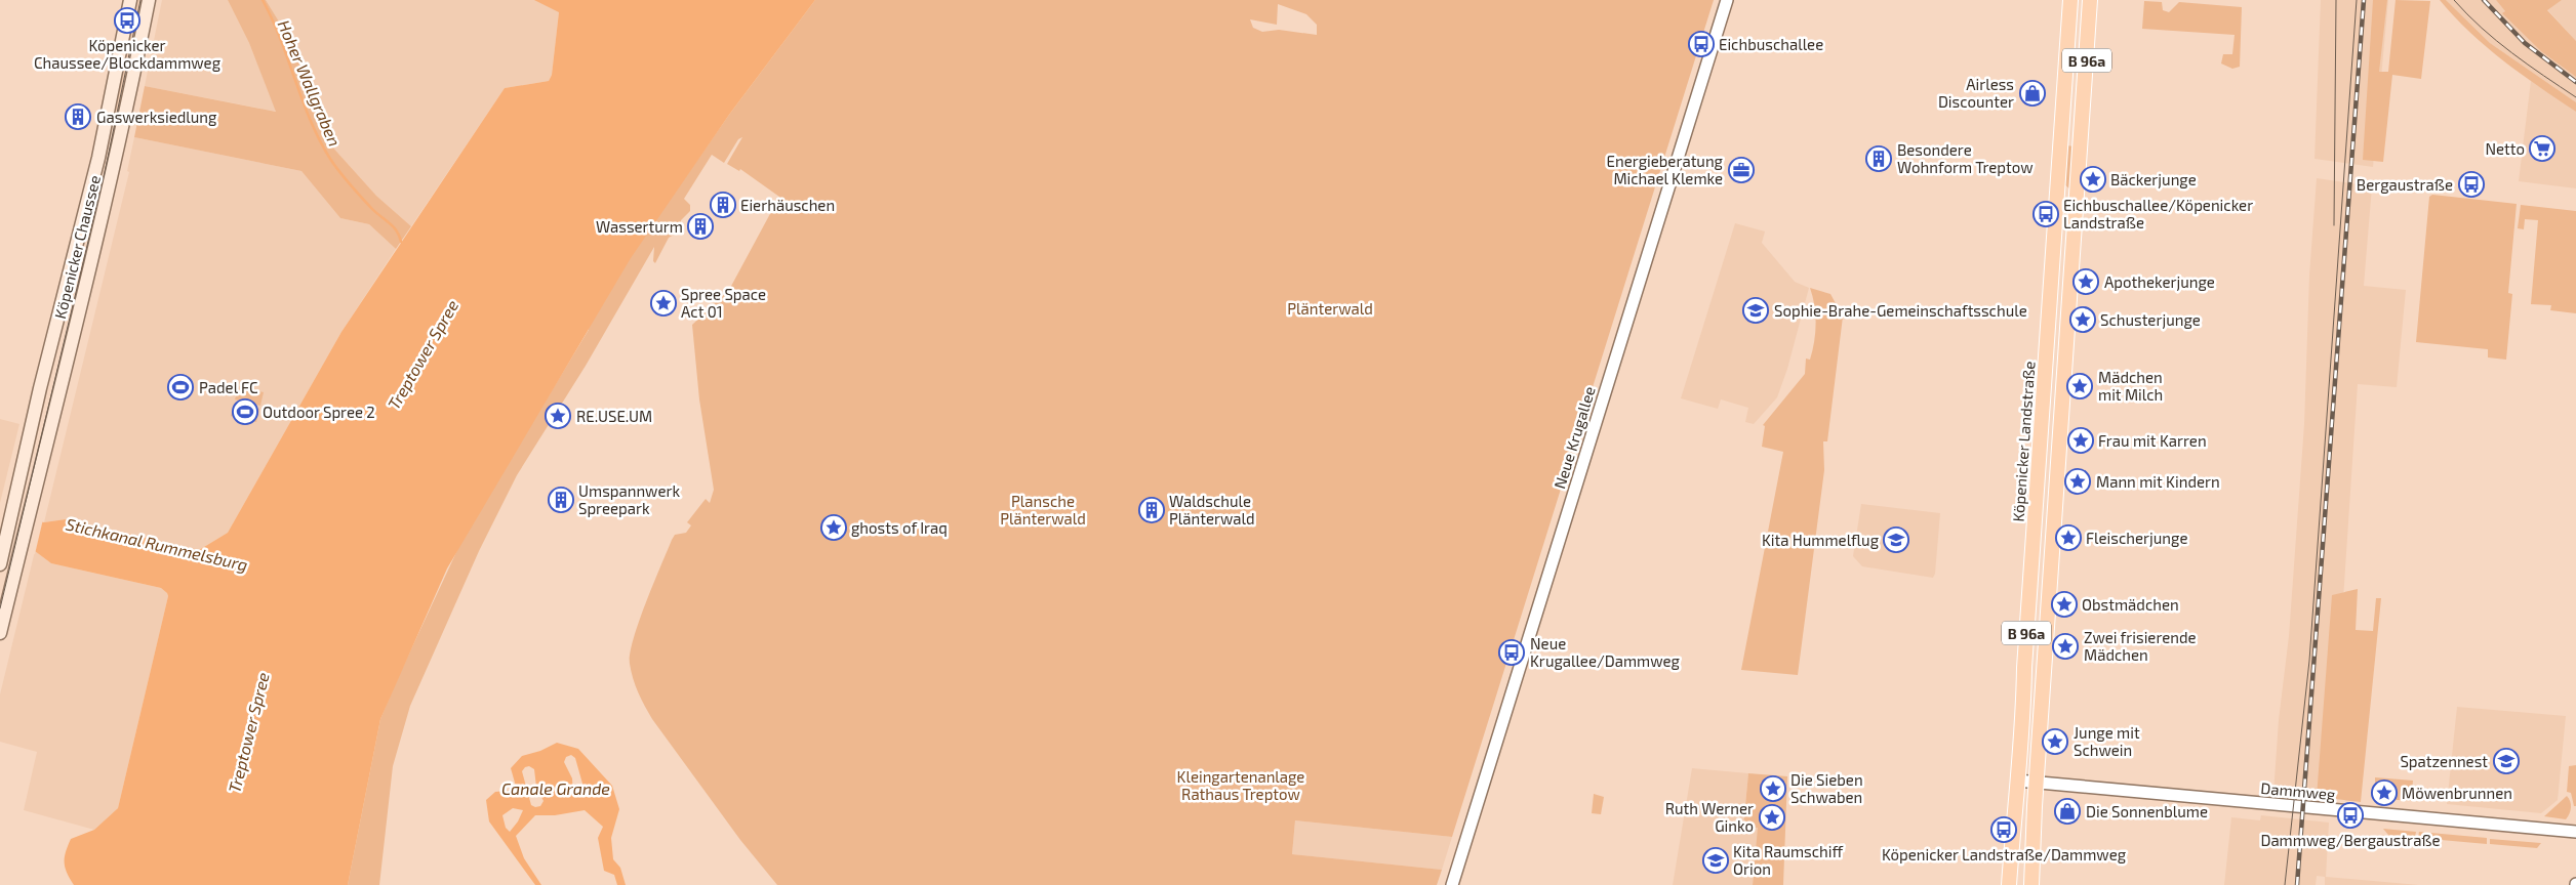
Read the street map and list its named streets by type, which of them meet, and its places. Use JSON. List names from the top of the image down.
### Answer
{
  "streets": {
    "main road": ["B 96a", "Köpenicker Chaussee", "Köpenicker Landstraße"],
    "street": ["Neue Krugallee", "Dammweg"]
  },
  "crossings": [
    ["B 96a", "Dammweg"],
    ["Köpenicker Landstraße", "Dammweg"]
  ],
  "water": [
    "Hoher Wallgraben",
    "Treptower Spree",
    "Stichkanal Rummelsburg",
    "Canale Grande"
  ],
  "parks": ["Plänterwald", "Plansche Plänterwald", "Kleingartenanlage Rathaus Treptow"],
  "places": {
    "bus stop": [
      "Köpenicker Chaussee/Blockdammweg",
      "Eichbuschallee",
      "Bergaustraße",
      "Eichbuschallee/Köpenicker Landstraße",
      "Neue Krugallee/Dammweg",
      "Dammweg/Bergaustraße",
      "Köpenicker Landstraße/Dammweg"
    ],
    "shop": ["Airless Discounter", "Die Sonnenblume"],
    "building": [
      "Gaswerksiedlung",
      "Besondere Wohnform Treptow",
      "Eierhäuschen",
      "Wasserturm",
      "Umspannwerk Spreepark",
      "Waldschule Plänterwald"
    ],
    "supermarket": ["Netto"],
    "office": ["Energieberatung Michael Klemke"],
    "place": [
      "Bäckerjunge",
      "Apothekerjunge",
      "Spree Space Act 01",
      "Schusterjunge",
      "Mädchen mit Milch",
      "RE.USE.UM",
      "Frau mit Karren",
      "Mann mit Kindern",
      "ghosts of Iraq",
      "Fleischerjunge",
      "Obstmädchen",
      "Zwei frisierende Mädchen",
      "Junge mit Schwein",
      "Die Sieben Schwaben",
      "Möwenbrunnen",
      "Ruth Werner Ginko"
    ],
    "school or university": [
      "Sophie-Brahe-Gemeinschaftsschule",
      "Kita Hummelflug",
      "Spatzennest",
      "Kita Raumschiff Orion"
    ],
    "sports": ["Padel FC", "Outdoor Spree 2"]
  }
}
